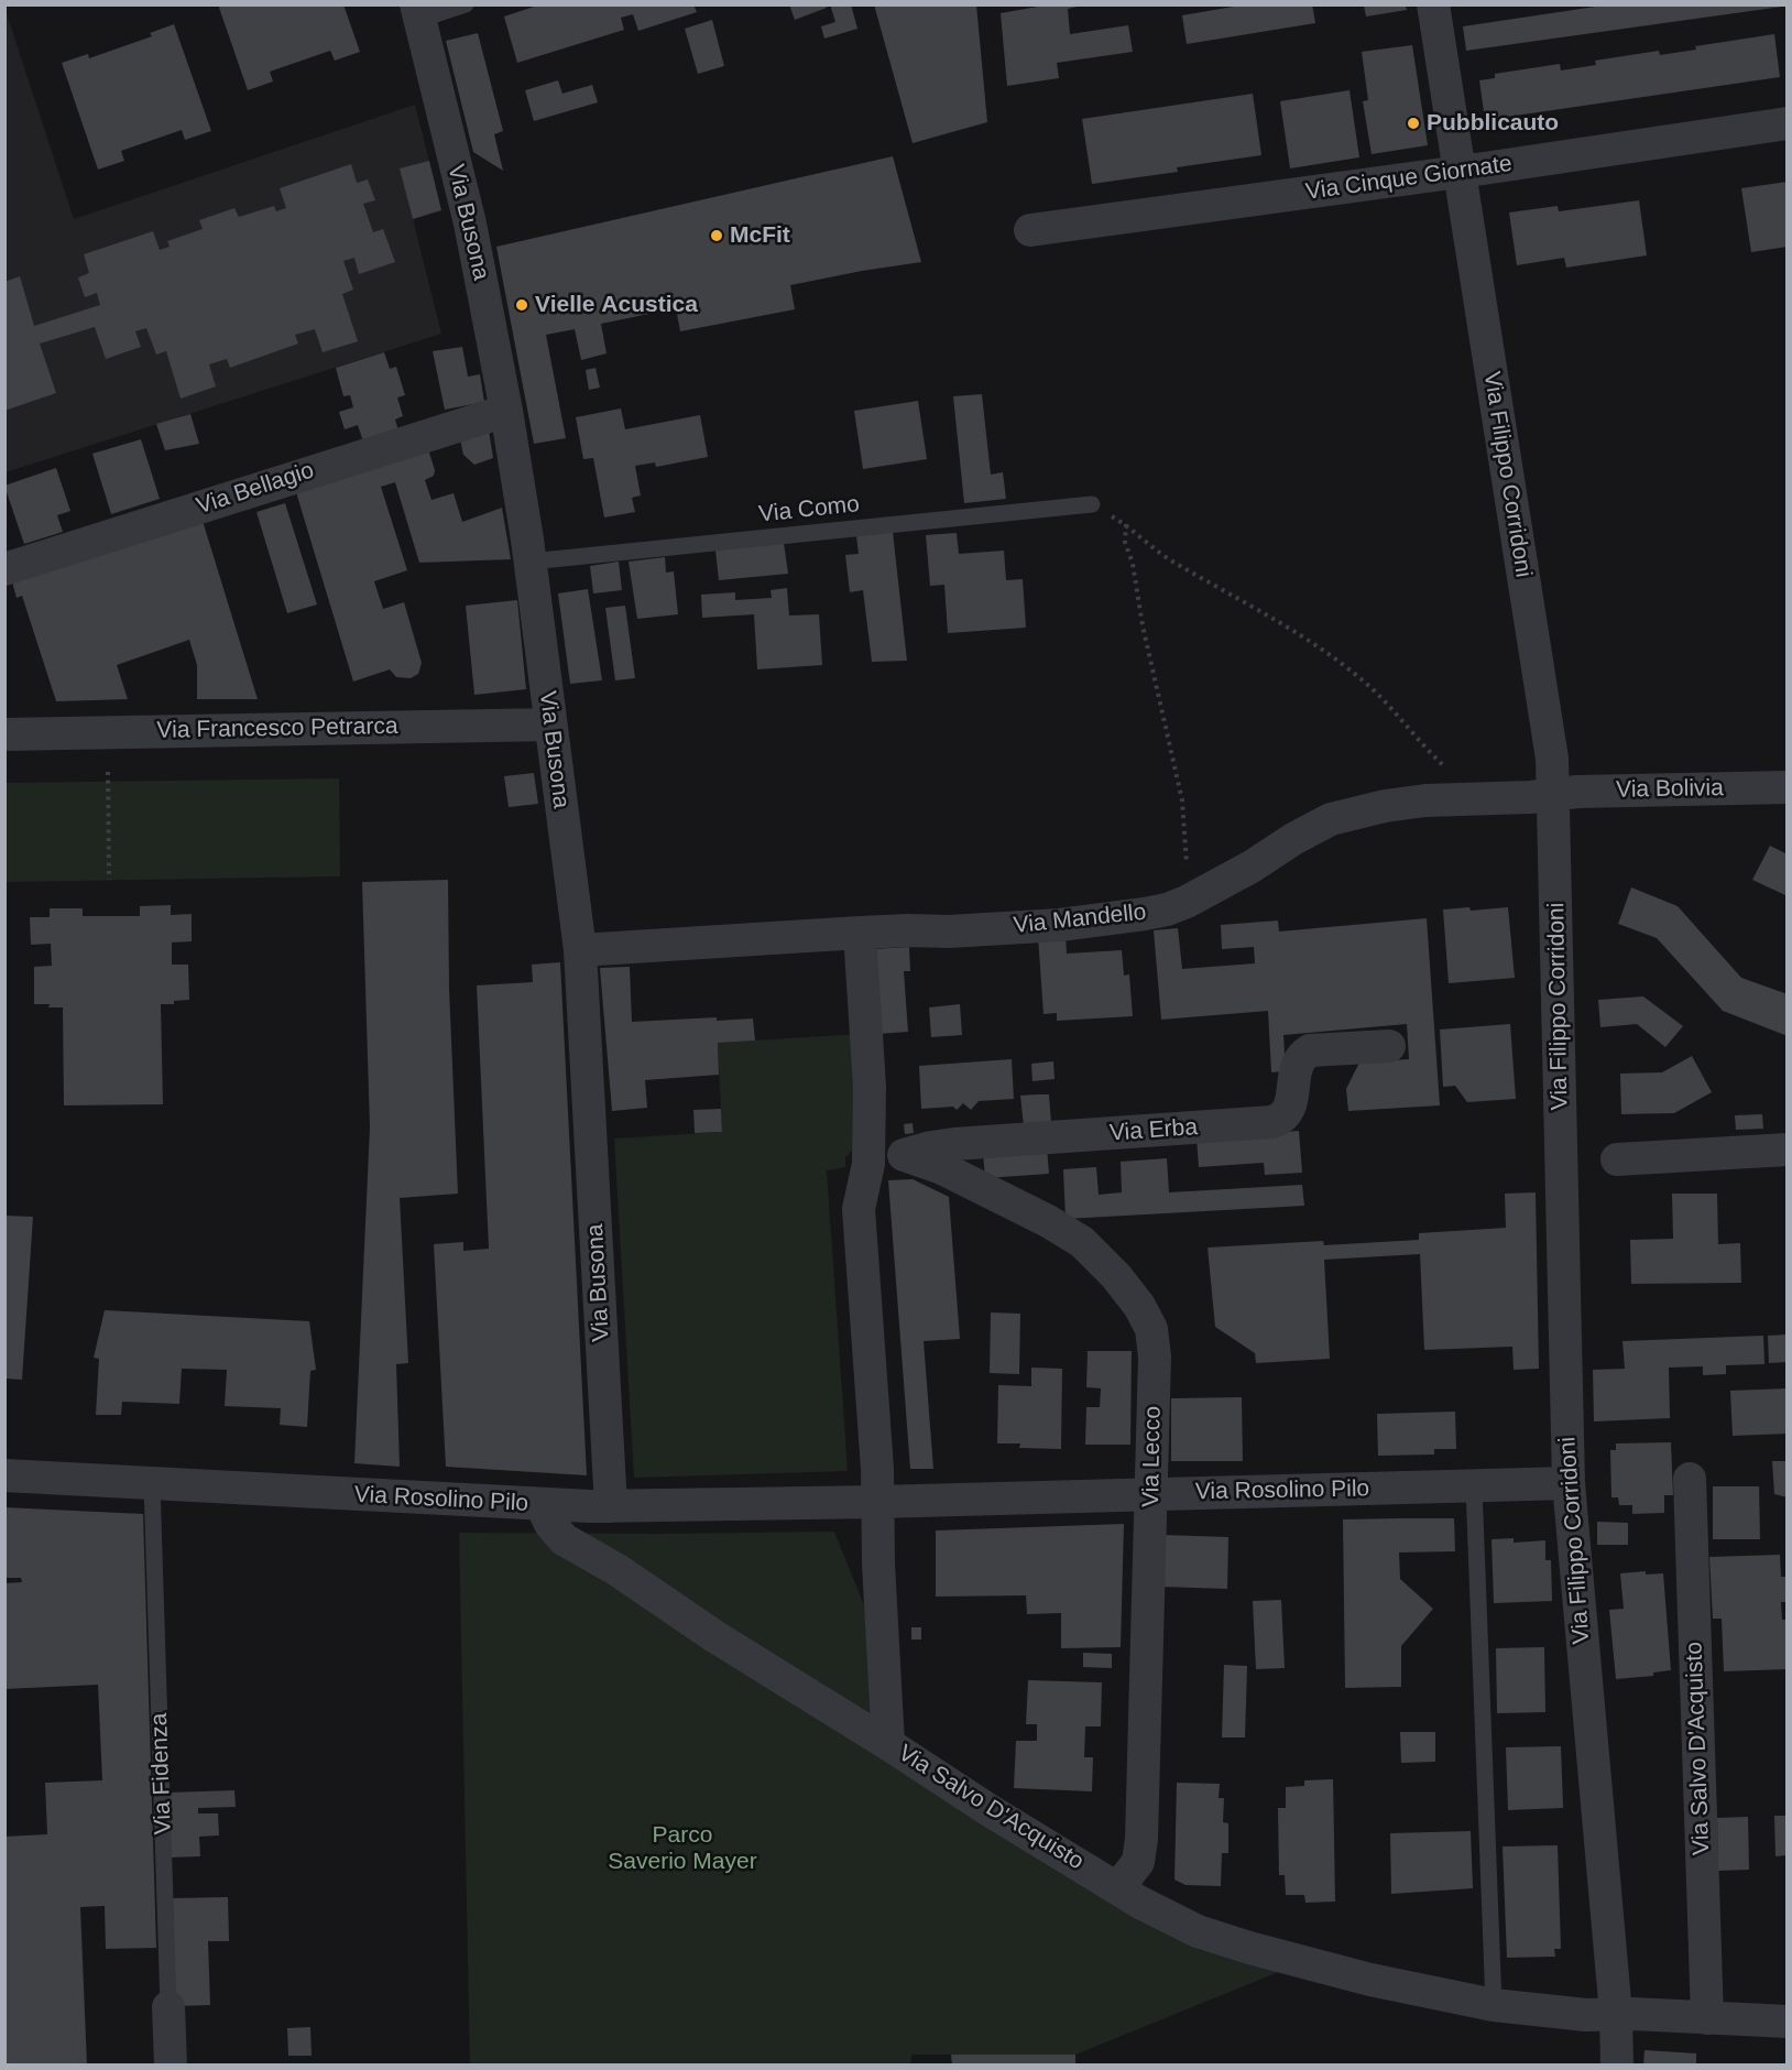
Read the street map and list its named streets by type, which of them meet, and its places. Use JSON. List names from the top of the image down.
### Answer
{
  "streets": {
    "street": [
      "Via Cinque Giornate",
      "Via Busona",
      "Via Filippo Corridoni",
      "Via Bellagio",
      "Via Francesco Petrarca",
      "Via Bolivia",
      "Via Mandello",
      "Via Erba",
      "Via Lecco",
      "Via Rosolino Pilo",
      "Via Salvo D'Acquisto",
      "Via Fidenza"
    ],
    "lane": ["Via Como"]
  },
  "crossings": [
    ["Via Cinque Giornate", "Via Filippo Corridoni"],
    ["Via Busona", "Via Bellagio"],
    ["Via Busona", "Via Como"],
    ["Via Busona", "Via Francesco Petrarca"],
    ["Via Busona", "Via Mandello"],
    ["Via Busona", "Via Rosolino Pilo"],
    ["Via Filippo Corridoni", "Via Bolivia"],
    ["Via Filippo Corridoni", "Via Mandello"],
    ["Via Filippo Corridoni", "Via Rosolino Pilo"],
    ["Via Filippo Corridoni", "Via Salvo D'Acquisto"],
    ["Via Bolivia", "Via Mandello"],
    ["Via Erba", "Via Lecco"],
    ["Via Lecco", "Via Rosolino Pilo"],
    ["Via Lecco", "Via Salvo D'Acquisto"],
    ["Via Rosolino Pilo", "Via Salvo D'Acquisto"],
    ["Via Rosolino Pilo", "Via Fidenza"]
  ],
  "parks": ["Parco Saverio Mayer"],
  "places": ["Pubblicauto", "McFit", "Vielle Acustica"]
}
